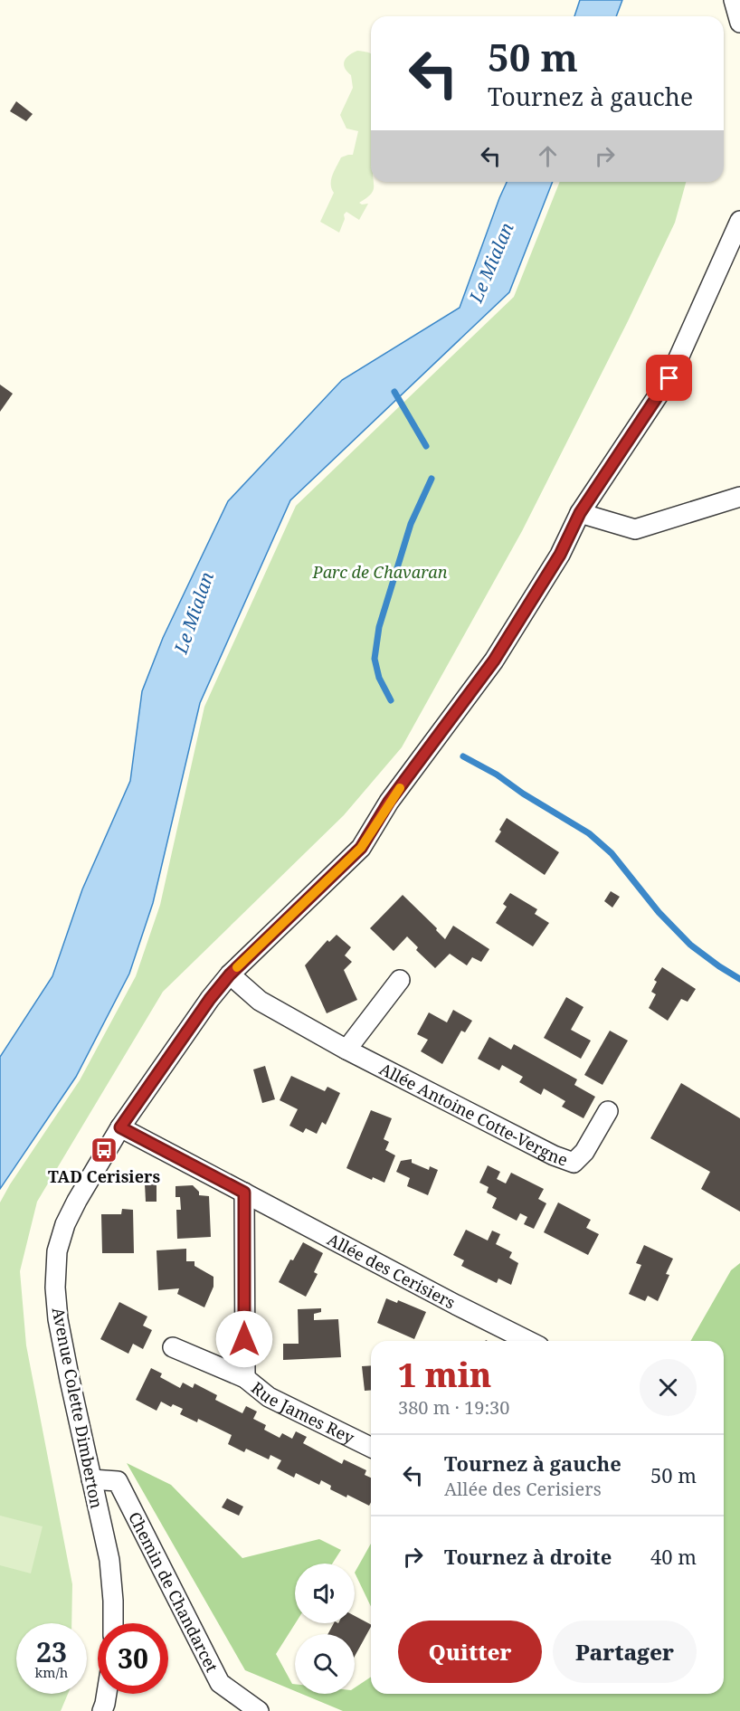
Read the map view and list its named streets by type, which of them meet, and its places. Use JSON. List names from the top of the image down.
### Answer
{
  "streets": {
    "street": [
      "Allée Antoine Cotte-Vergne",
      "Allée des Cerisiers",
      "Avenue Colette Dimberton",
      "Rue James Rey",
      "Chemin de Chandarcet"
    ]
  },
  "crossings": [
    ["Allée Antoine Cotte-Vergne", "Avenue Colette Dimberton"],
    ["Allée des Cerisiers", "Avenue Colette Dimberton"],
    ["Avenue Colette Dimberton", "Chemin de Chandarcet"]
  ],
  "water": ["Le Mialan"],
  "parks": ["Parc de Chavaran"],
  "places": {
    "bus stop": ["TAD Cerisiers"]
  },
  "page": {
    "turn": ["50 m", "Tournez à gauche"],
    "heading": ["1 min", "380 m · 19:30"],
    "list": [
      {
        "name": "Tournez à gauche",
        "note": "Allée des Cerisiers",
        "value": "50 m"
      },
      {
        "name": "Tournez à droite",
        "value": "40 m"
      }
    ],
    "buttons": ["Quitter", "Partager"],
    "speed": "23 km/h",
    "limit": "30"
  }
}
